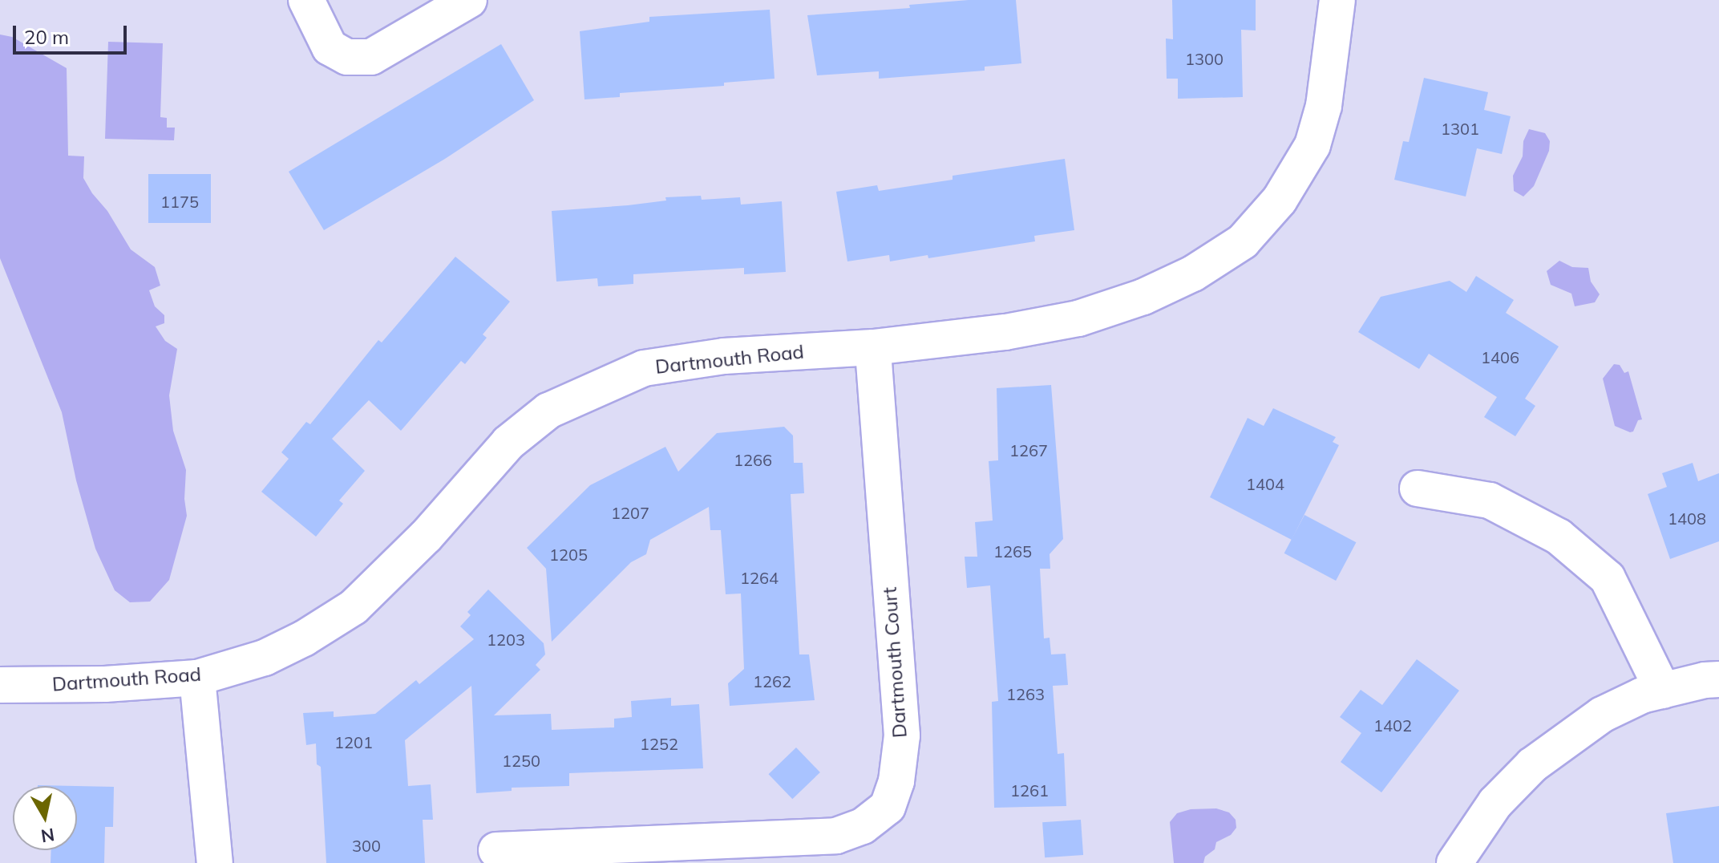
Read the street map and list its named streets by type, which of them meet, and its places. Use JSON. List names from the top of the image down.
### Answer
{
  "streets": {
    "street": ["Dartmouth Road", "Dartmouth Court"]
  },
  "crossings": [
    ["Dartmouth Road", "Dartmouth Court"]
  ],
  "house_numbers": [
    "1300",
    "1301",
    "1175",
    "1406",
    "1267",
    "1266",
    "1404",
    "1207",
    "1408",
    "1265",
    "1205",
    "1264",
    "1203",
    "1262",
    "1263",
    "1402",
    "1201",
    "1252",
    "1250",
    "1261",
    "300"
  ],
  "scale_bar": "20 m",
  "north": "bottom"
}
